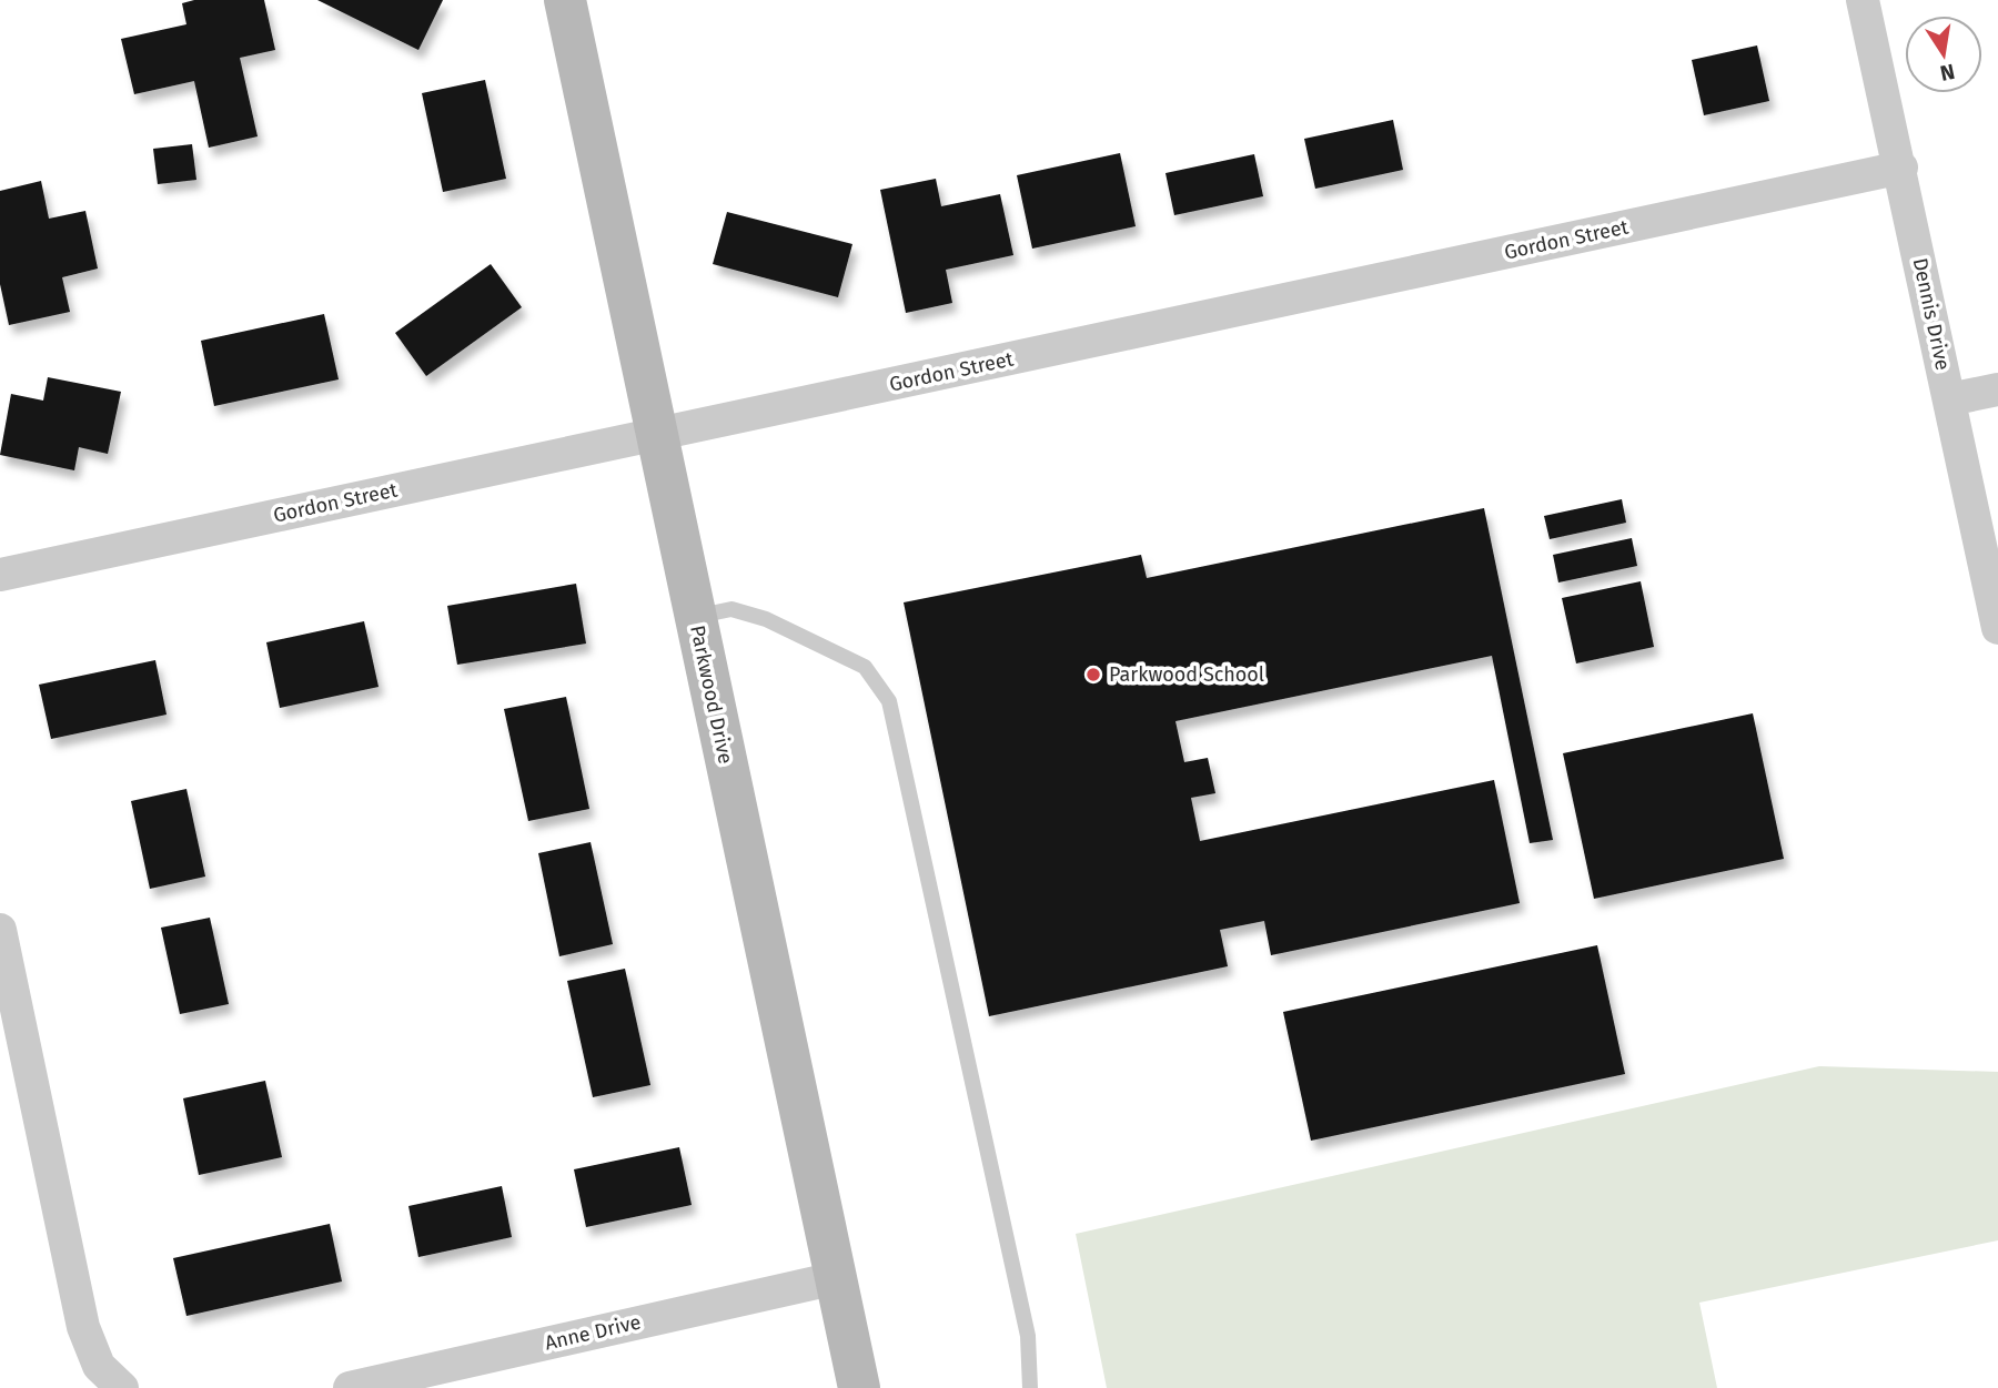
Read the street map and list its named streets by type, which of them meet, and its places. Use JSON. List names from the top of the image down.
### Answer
{
  "streets": {
    "street": [
      "Gordon Street",
      "Dennis Drive",
      "Parkwood Drive",
      "Anne Drive"
    ]
  },
  "crossings": [
    ["Gordon Street", "Dennis Drive"],
    ["Gordon Street", "Parkwood Drive"],
    ["Parkwood Drive", "Anne Drive"]
  ],
  "places": ["Parkwood School"],
  "north": "bottom"
}
